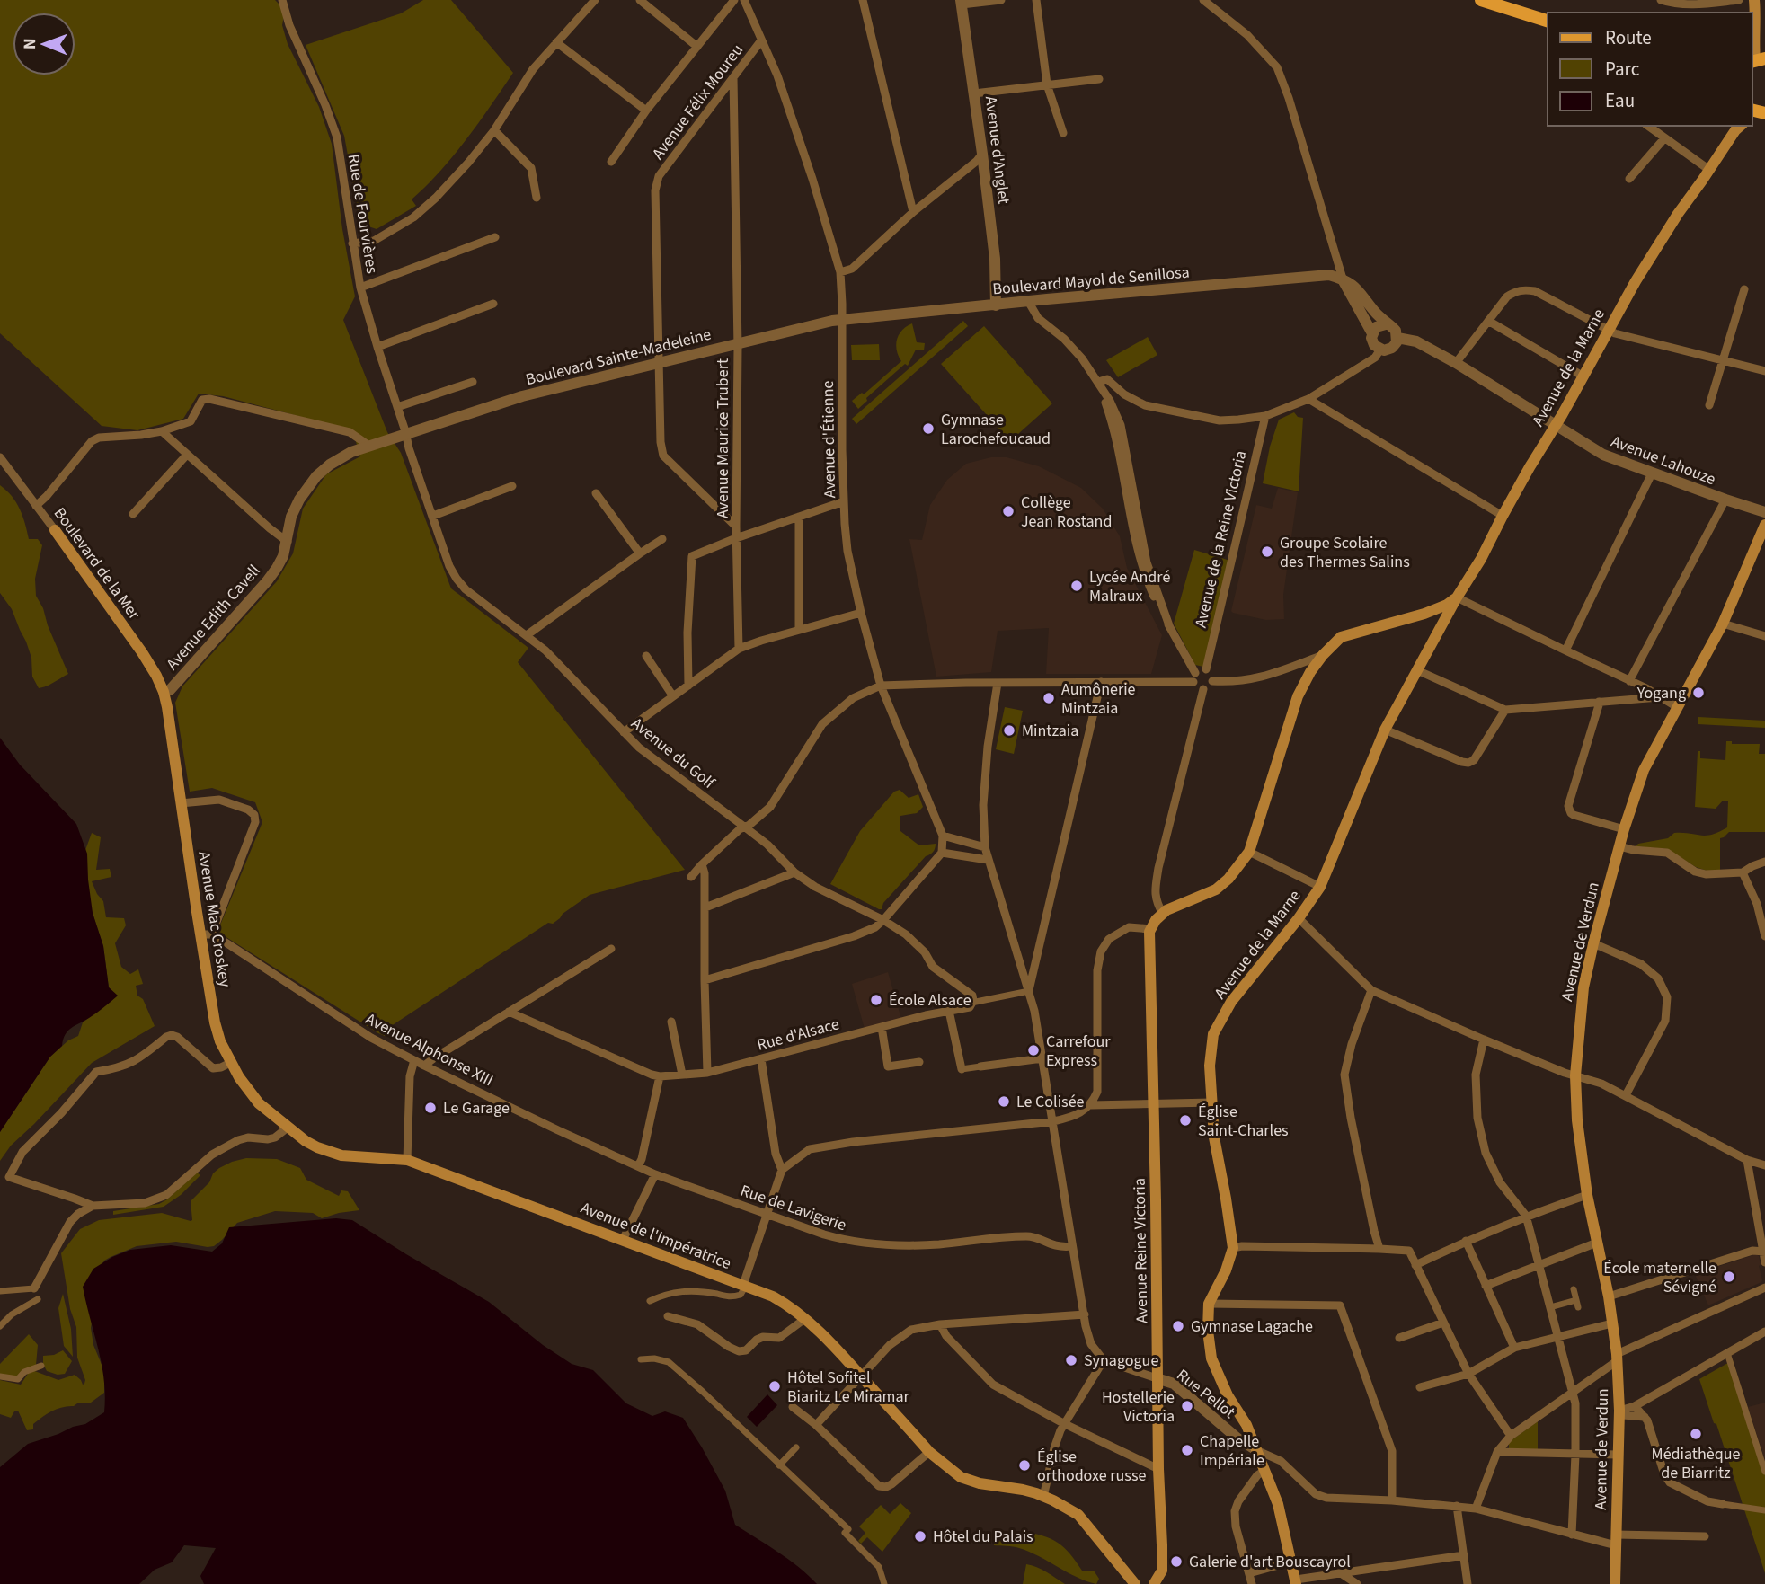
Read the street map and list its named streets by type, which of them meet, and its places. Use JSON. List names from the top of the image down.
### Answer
{
  "streets": {
    "main road": [
      "Avenue de la Marne",
      "Boulevard de la Mer",
      "Avenue Mac Croskey",
      "Avenue de Verdun",
      "Avenue de l'Impératrice",
      "Avenue Reine Victoria"
    ],
    "street": [
      "Avenue Félix Moureu",
      "Avenue d'Anglet",
      "Rue de Fourvières",
      "Boulevard Mayol de Senillosa",
      "Boulevard Sainte-Madeleine",
      "Avenue Maurice Trubert",
      "Avenue d'Étienne",
      "Avenue Lahouze",
      "Avenue de la Reine Victoria",
      "Avenue Edith Cavell",
      "Avenue du Golf",
      "Rue d'Alsace",
      "Avenue Alphonse XIII",
      "Rue de Lavigerie",
      "Rue Pellot"
    ]
  },
  "crossings": [
    ["Avenue Félix Moureu", "Boulevard Sainte-Madeleine"],
    ["Avenue Félix Moureu", "Avenue Maurice Trubert"],
    ["Avenue Félix Moureu", "Avenue d'Étienne"],
    ["Avenue d'Anglet", "Boulevard Mayol de Senillosa"],
    ["Rue de Fourvières", "Boulevard Sainte-Madeleine"],
    ["Rue de Fourvières", "Avenue Edith Cavell"],
    ["Rue de Fourvières", "Avenue du Golf"],
    ["Boulevard Mayol de Senillosa", "Boulevard Sainte-Madeleine"],
    ["Boulevard Mayol de Senillosa", "Avenue d'Étienne"],
    ["Boulevard Sainte-Madeleine", "Avenue Maurice Trubert"],
    ["Boulevard Sainte-Madeleine", "Avenue d'Étienne"],
    ["Boulevard Sainte-Madeleine", "Avenue Edith Cavell"],
    ["Boulevard Sainte-Madeleine", "Avenue du Golf"],
    ["Avenue de la Marne", "Avenue Lahouze"],
    ["Avenue de la Marne", "Rue Pellot"],
    ["Boulevard de la Mer", "Avenue Edith Cavell"],
    ["Boulevard de la Mer", "Avenue Mac Croskey"],
    ["Avenue Edith Cavell", "Avenue du Golf"],
    ["Avenue Edith Cavell", "Avenue Mac Croskey"],
    ["Avenue du Golf", "Rue d'Alsace"],
    ["Avenue Mac Croskey", "Avenue Alphonse XIII"],
    ["Avenue Mac Croskey", "Avenue de l'Impératrice"],
    ["Avenue Alphonse XIII", "Rue de Lavigerie"],
    ["Avenue Reine Victoria", "Rue Pellot"]
  ],
  "places": [
    "Gymnase Larochefoucaud",
    "Collège Jean Rostand",
    "Groupe Scolaire des Thermes Salins",
    "Lycée André Malraux",
    "Yogang",
    "Aumônerie Mintzaia",
    "Mintzaia",
    "École Alsace",
    "Carrefour Express",
    "Le Colisée",
    "Le Garage",
    "Église Saint-Charles",
    "École maternelle Sévigné",
    "Gymnase Lagache",
    "Synagogue",
    "Hôtel Sofitel Biaritz Le Miramar",
    "Hostellerie Victoria",
    "Médiathèque de Biarritz",
    "Chapelle Impériale",
    "Église orthodoxe russe",
    "Hôtel du Palais",
    "Galerie d'art Bouscayrol"
  ],
  "legend": ["Route", "Parc", "Eau"],
  "north": "left"
}
